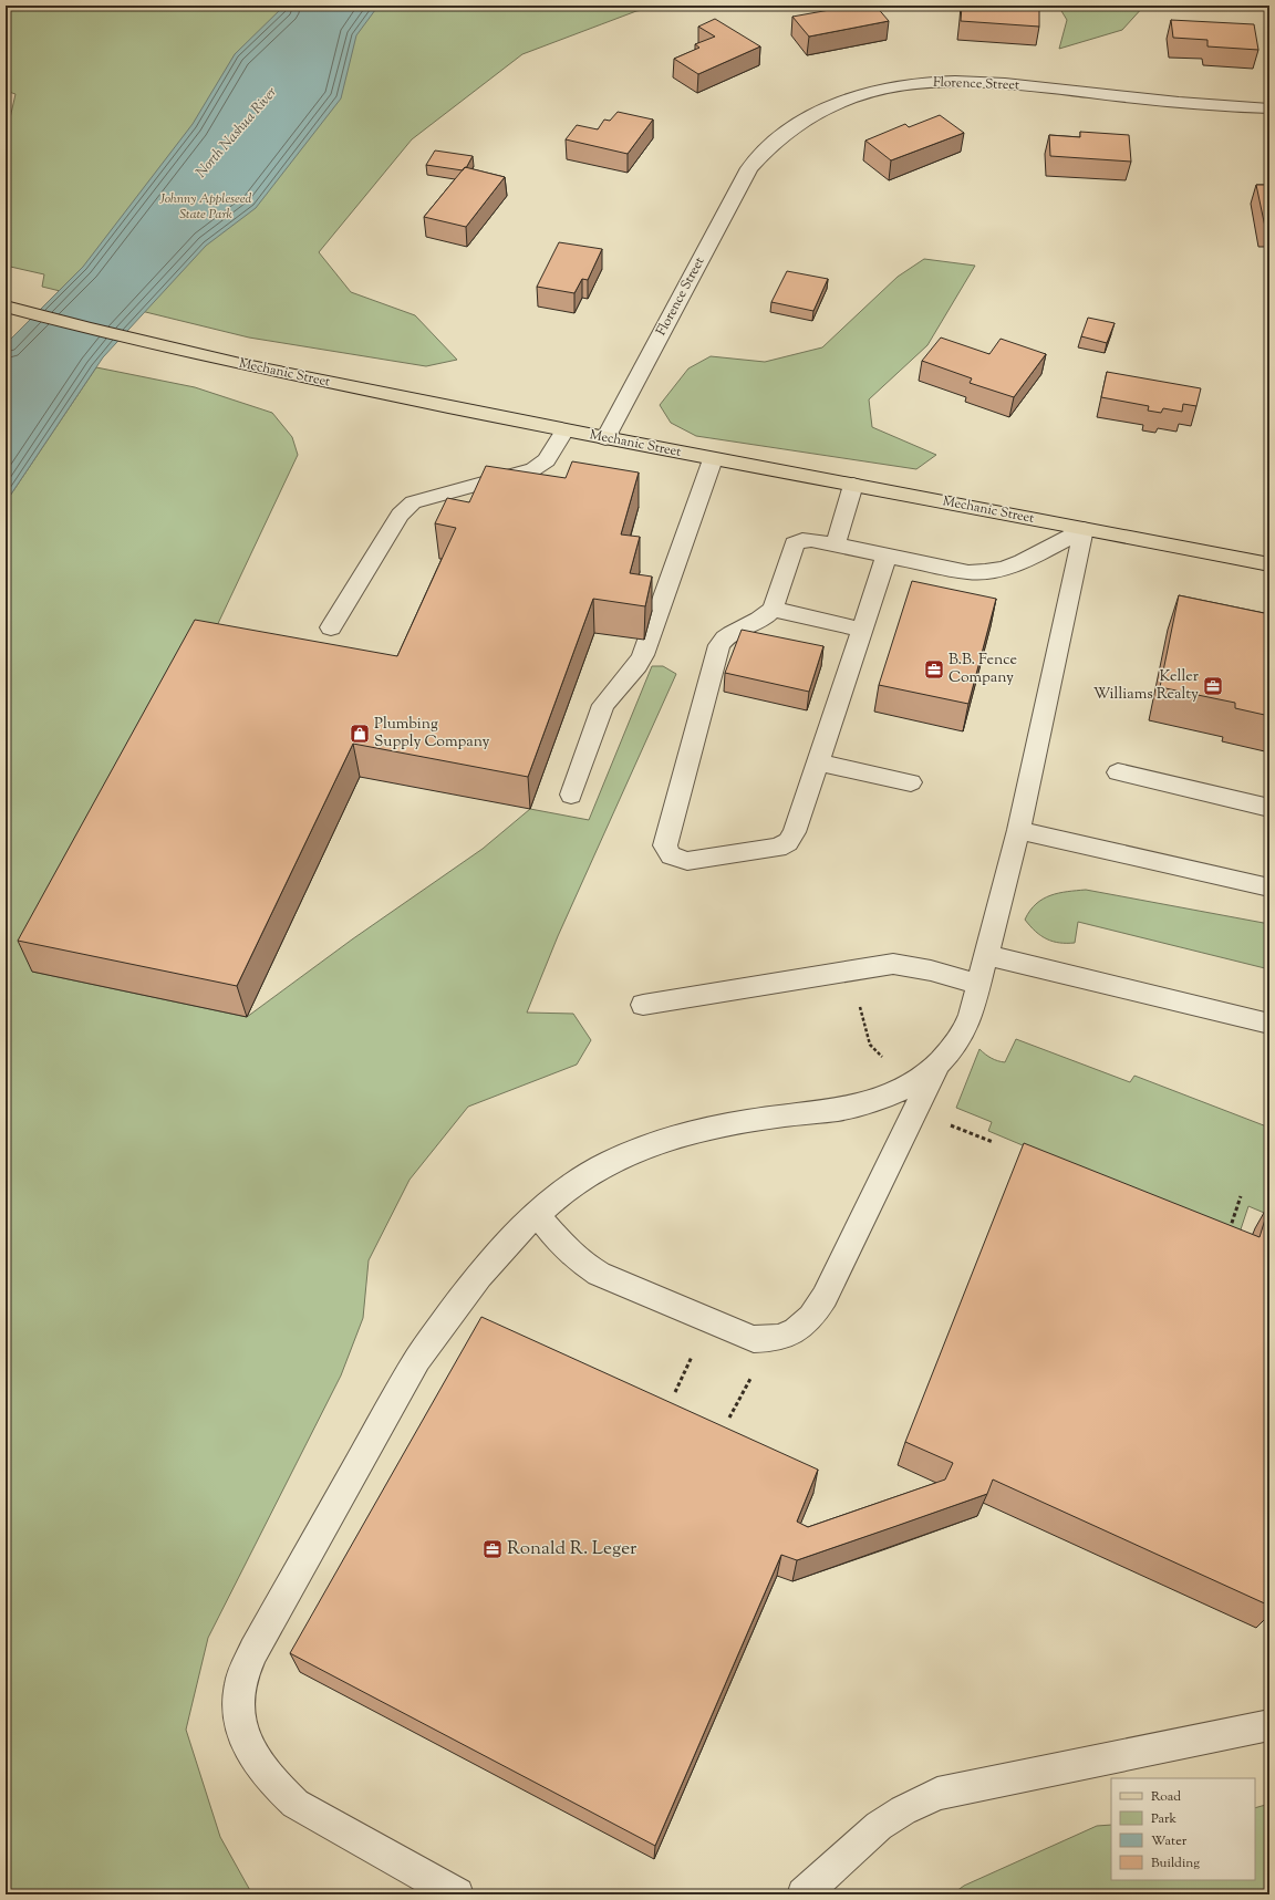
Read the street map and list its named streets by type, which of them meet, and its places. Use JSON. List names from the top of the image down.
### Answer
{
  "streets": {
    "main road": ["Mechanic Street"],
    "street": ["Florence Street"]
  },
  "crossings": [
    ["Florence Street", "Mechanic Street"]
  ],
  "water": ["North Nashua River"],
  "parks": ["Johnny Appleseed State Park"],
  "places": {
    "office": ["B.B. Fence Company", "Keller Williams Realty", "Ronald R. Leger"],
    "shop": ["Plumbing Supply Company"]
  },
  "legend": [
    "Road",
    "Park",
    "Water",
    "Building"
  ]
}
